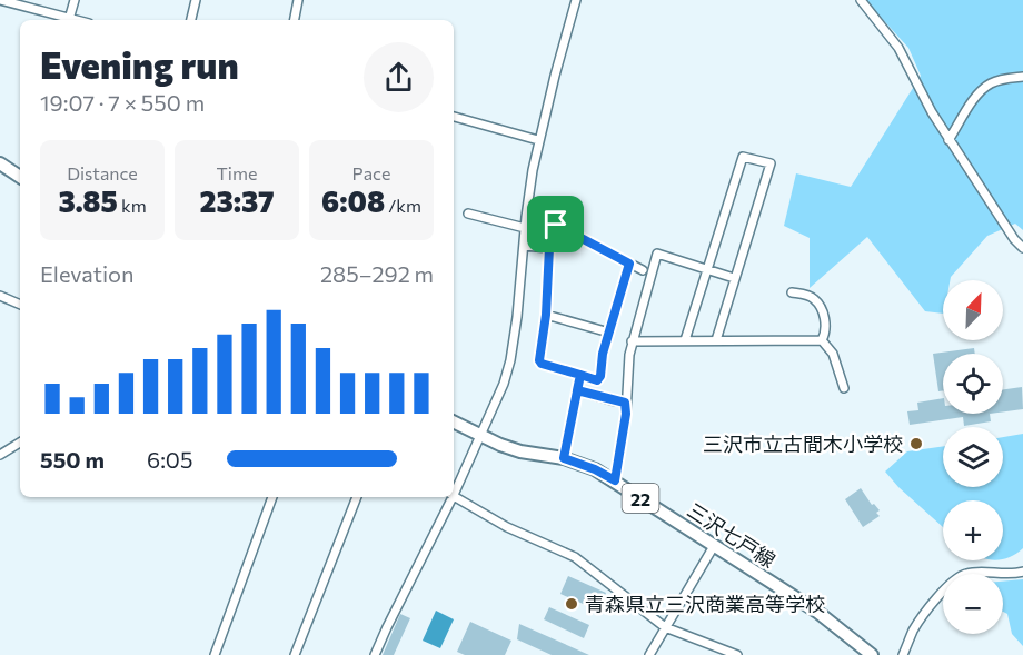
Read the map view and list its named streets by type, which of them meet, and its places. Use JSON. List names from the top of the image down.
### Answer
{
  "streets": {
    "main road": ["22", "三沢七戸線"]
  },
  "places": ["三沢市立古間木小学校", "青森県立三沢商業高等学校"],
  "north": "top right",
  "page": {
    "heading": ["Evening run", "19:07 · 7 × 550 m"],
    "stats": [
      ["Distance", "3.85 km"],
      ["Time", "23:37"],
      ["Pace", "6:08 /km"]
    ],
    "chart": ["Elevation", "285–292 m"],
    "map_buttons": ["+", "−"],
    "list": [
      {
        "name": "550 m",
        "note": "6:05"
      }
    ]
  }
}
